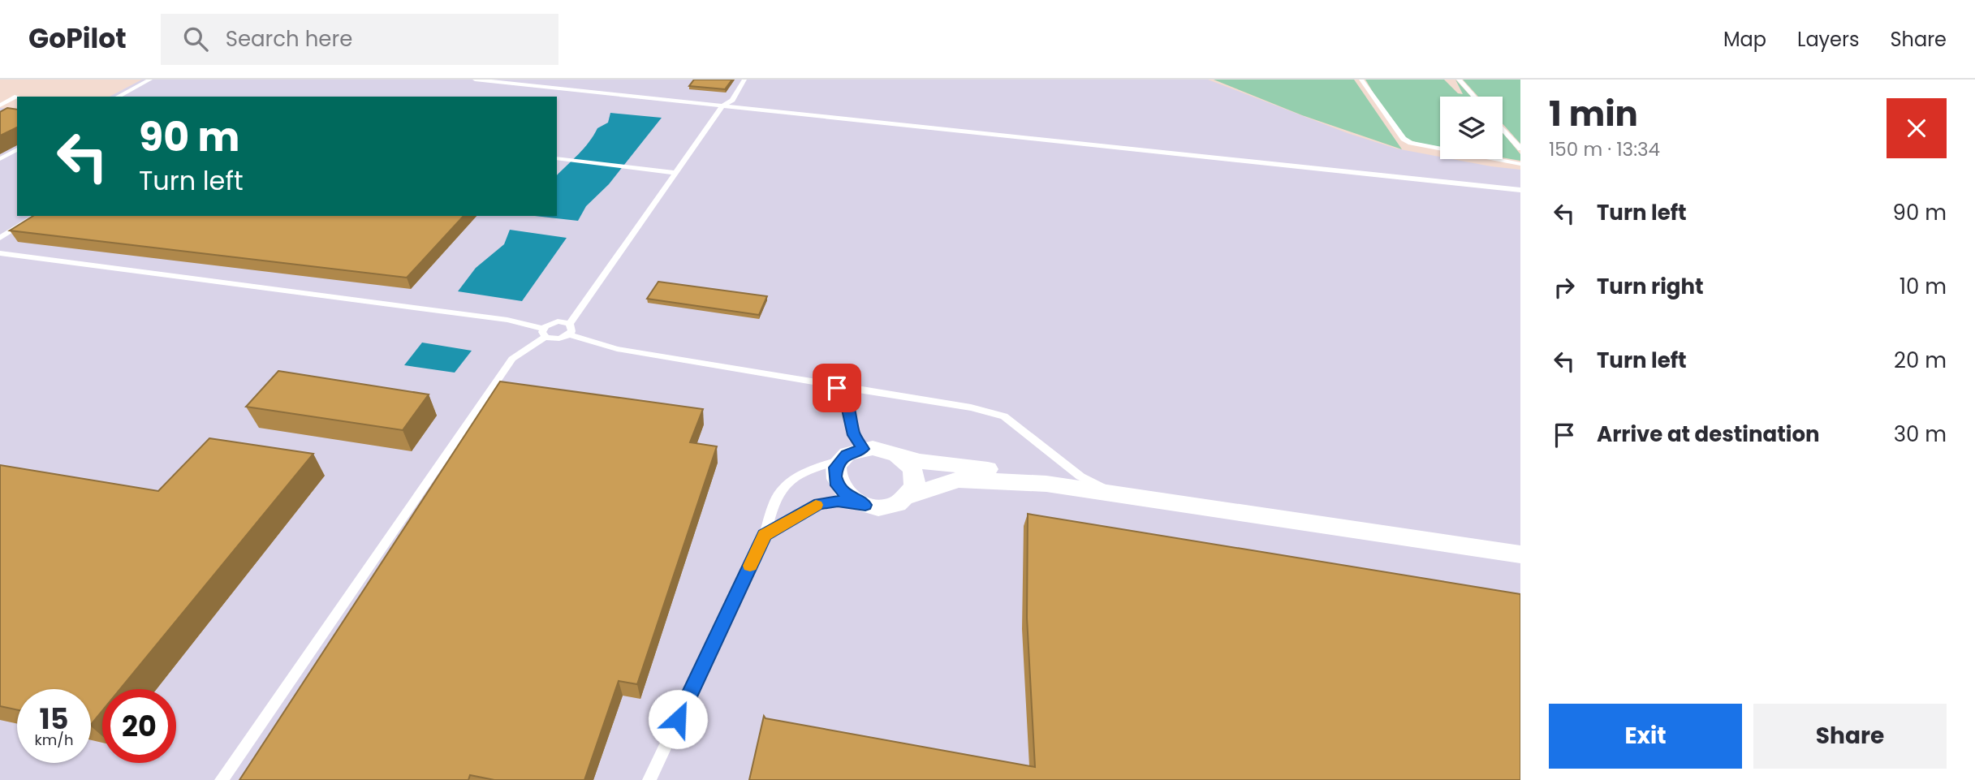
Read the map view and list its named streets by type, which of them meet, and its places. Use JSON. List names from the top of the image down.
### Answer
{
  "page": {
    "header": "GoPilot",
    "search": "Search here",
    "nav": ["Map", "Layers", "Share"],
    "heading": ["1 min", "150 m · 13:34"],
    "turn": ["90 m", "Turn left"],
    "list": [
      {
        "name": "Turn left",
        "value": "90 m"
      },
      {
        "name": "Turn right",
        "value": "10 m"
      },
      {
        "name": "Turn left",
        "value": "20 m"
      },
      {
        "name": "Arrive at destination",
        "value": "30 m"
      }
    ],
    "speed": "15 km/h",
    "limit": "20",
    "buttons": ["Exit", "Share"]
  }
}
